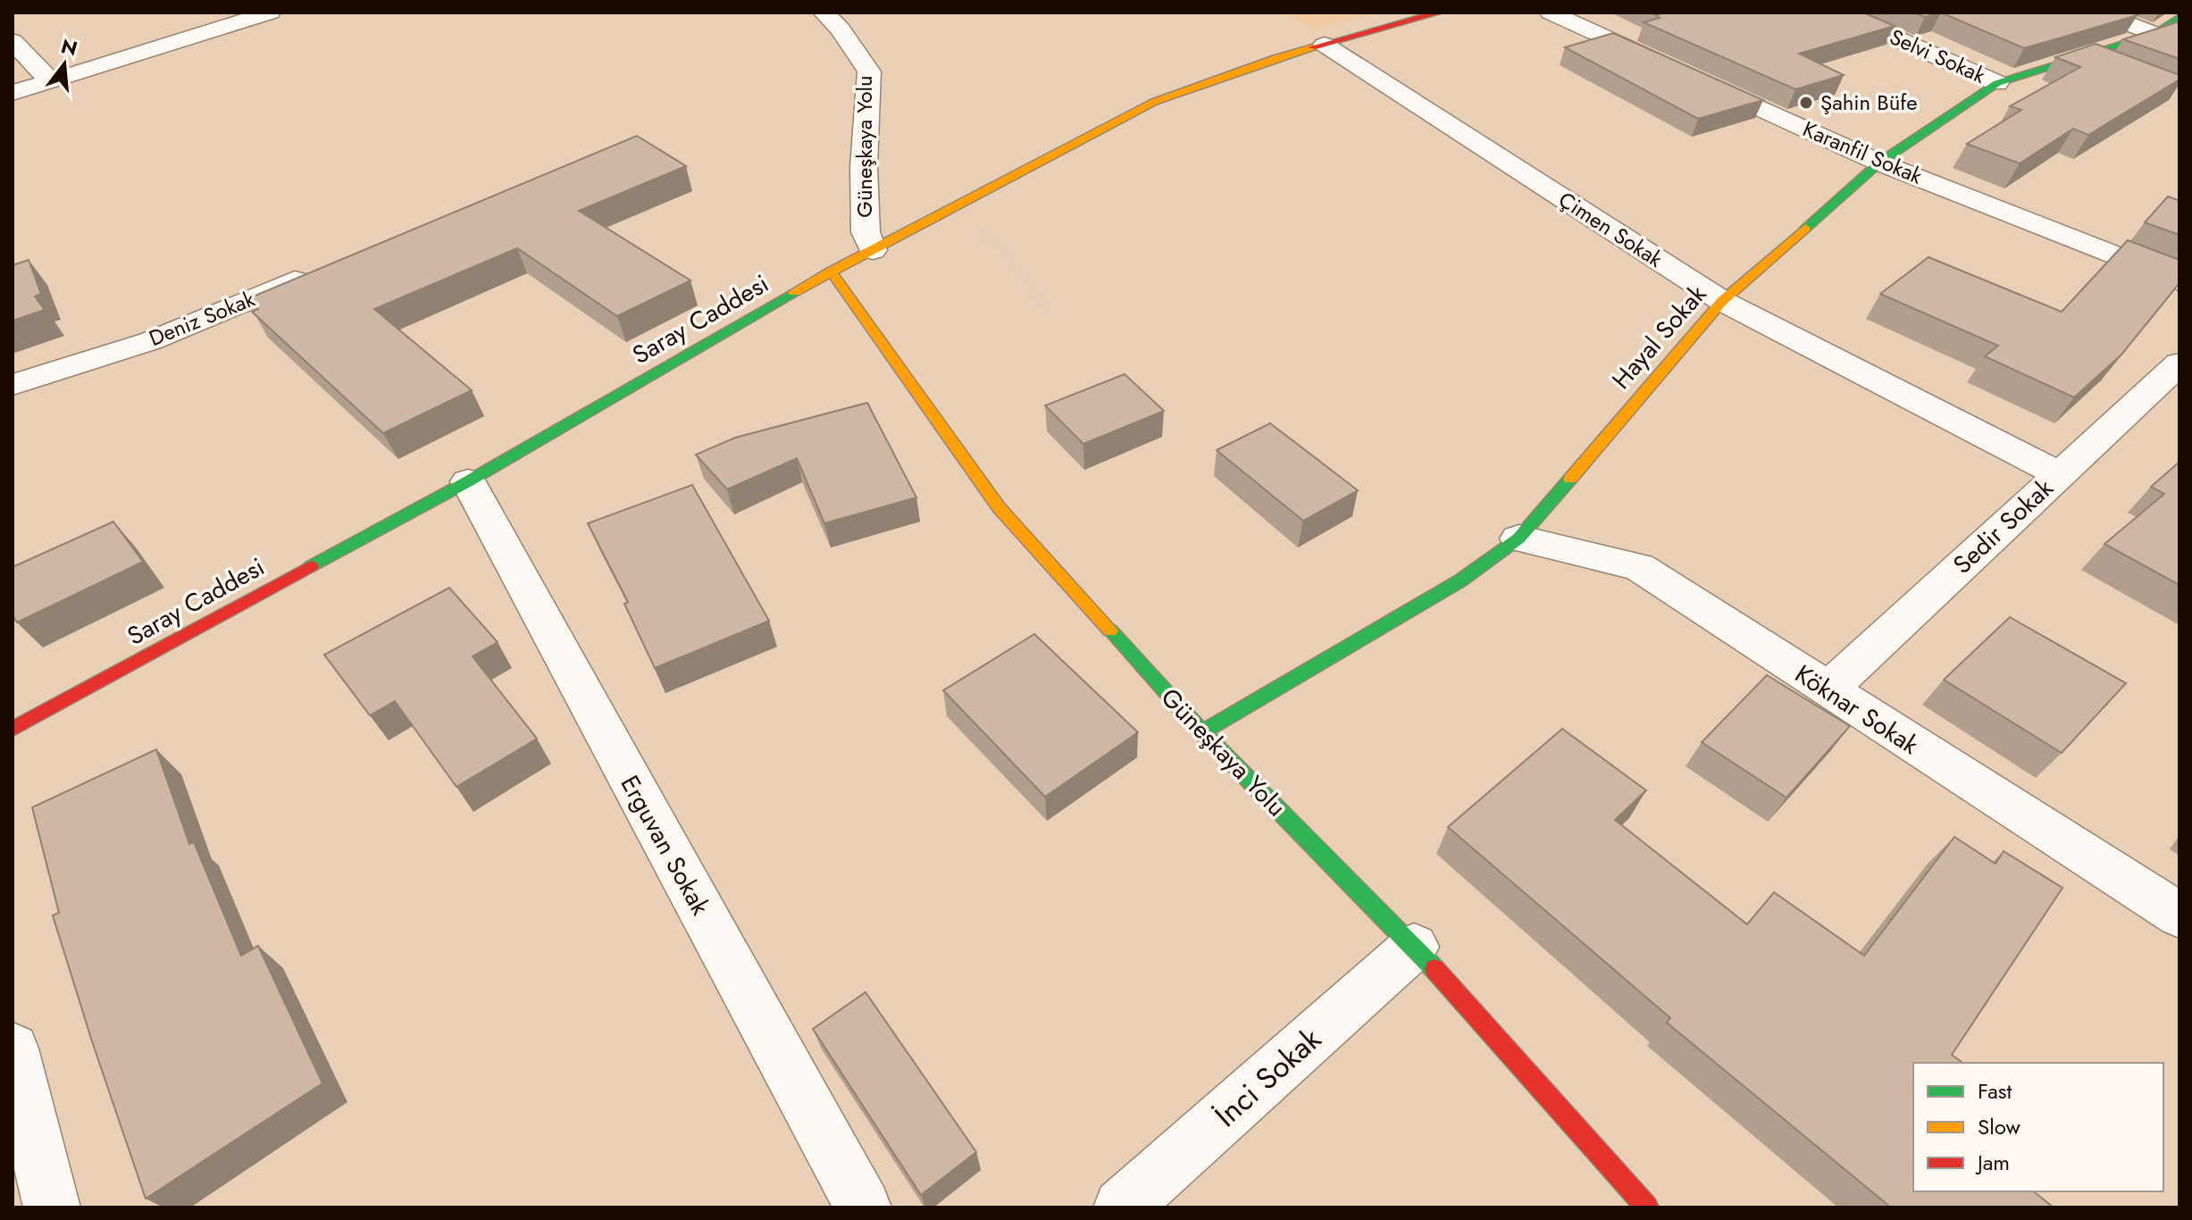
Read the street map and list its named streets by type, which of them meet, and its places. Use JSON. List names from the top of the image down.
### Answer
{
  "streets": {
    "street": [
      "Selvi Sokak",
      "Güneşkaya Yolu",
      "Karanfil Sokak",
      "Çimen Sokak",
      "Deniz Sokak",
      "Saray Caddesi",
      "Hayal Sokak",
      "Sedir Sokak",
      "Köknar Sokak",
      "Erguvan Sokak",
      "İnci Sokak"
    ]
  },
  "crossings": [
    ["Selvi Sokak", "Hayal Sokak"],
    ["Güneşkaya Yolu", "Saray Caddesi"],
    ["Güneşkaya Yolu", "Hayal Sokak"],
    ["Güneşkaya Yolu", "İnci Sokak"],
    ["Karanfil Sokak", "Hayal Sokak"],
    ["Çimen Sokak", "Saray Caddesi"],
    ["Çimen Sokak", "Hayal Sokak"],
    ["Çimen Sokak", "Sedir Sokak"],
    ["Saray Caddesi", "Erguvan Sokak"],
    ["Hayal Sokak", "Köknar Sokak"],
    ["Sedir Sokak", "Köknar Sokak"]
  ],
  "places": ["Şahin Büfe"],
  "legend": ["Fast", "Slow", "Jam"],
  "north": "top"
}
